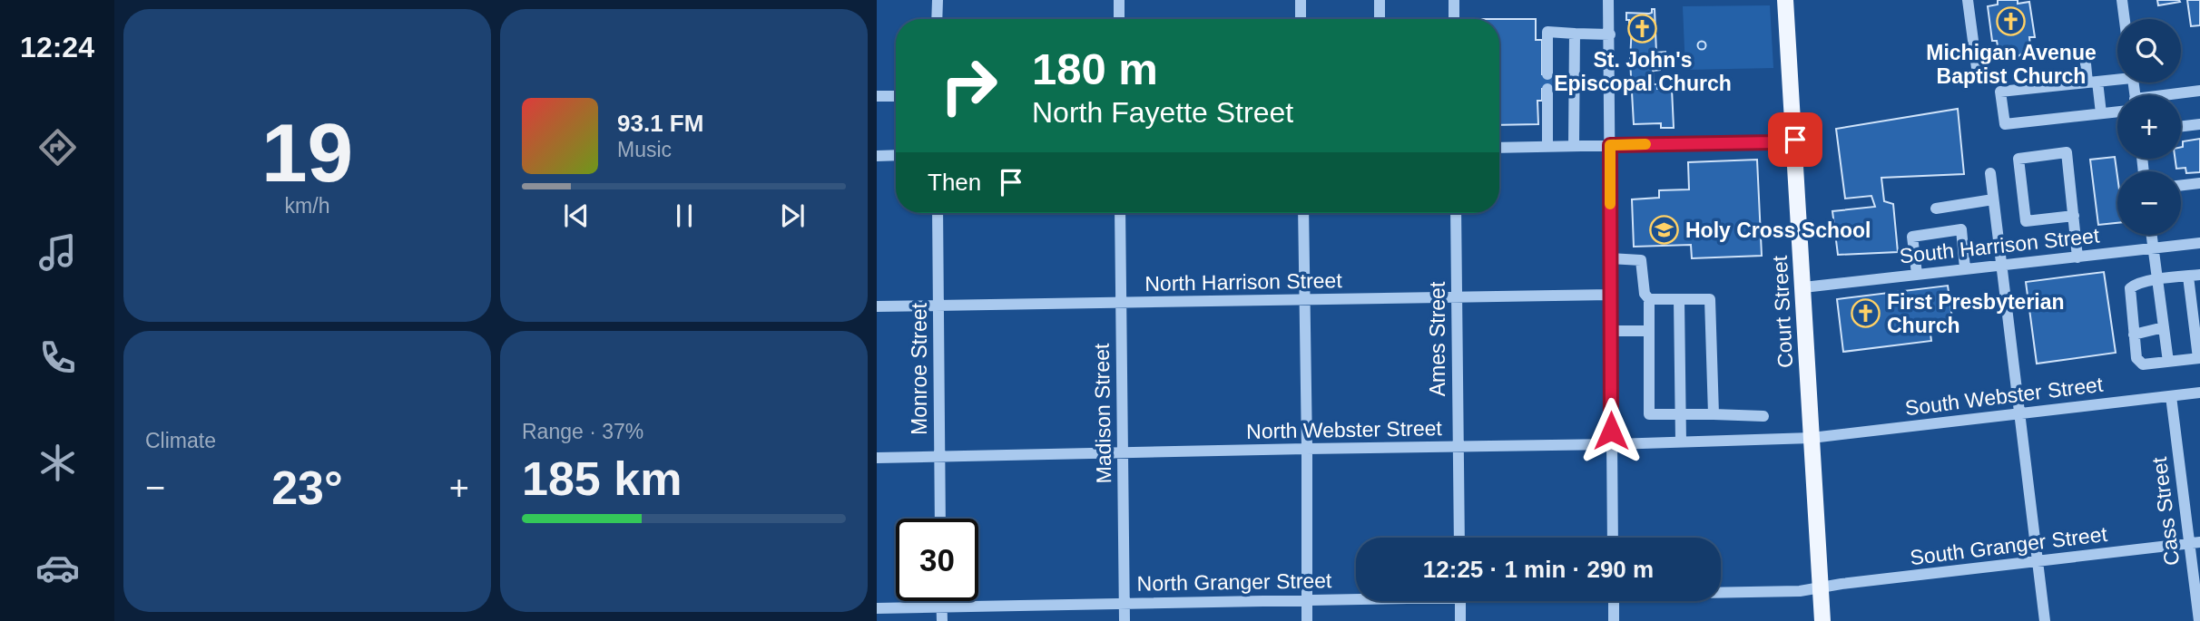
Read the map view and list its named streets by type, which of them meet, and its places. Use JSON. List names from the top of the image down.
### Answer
{
  "streets": {
    "main road": ["Court Street"],
    "street": [
      "South Harrison Street",
      "North Harrison Street",
      "Ames Street",
      "Monroe Street",
      "South Webster Street",
      "Madison Street",
      "North Webster Street",
      "Cass Street",
      "South Granger Street",
      "North Granger Street"
    ]
  },
  "crossings": [
    ["South Harrison Street", "Court Street"],
    ["North Harrison Street", "Ames Street"],
    ["North Harrison Street", "Monroe Street"],
    ["North Harrison Street", "Madison Street"],
    ["Court Street", "South Webster Street"],
    ["Court Street", "North Webster Street"],
    ["Court Street", "South Granger Street"],
    ["Court Street", "North Granger Street"],
    ["Ames Street", "North Webster Street"],
    ["Monroe Street", "North Webster Street"],
    ["South Webster Street", "North Webster Street"],
    ["South Webster Street", "Cass Street"],
    ["Madison Street", "North Webster Street"],
    ["Madison Street", "North Granger Street"],
    ["Cass Street", "South Granger Street"],
    ["South Granger Street", "North Granger Street"]
  ],
  "places": {
    "church": ["Michigan Avenue Baptist Church", "St. John's Episcopal Church", "First Presbyterian Church"],
    "school or university": ["Holy Cross School"]
  },
  "page": {
    "tabs": "12:24",
    "tile": [
      ["19", "km/h"],
      "Climate",
      ["Range · 37%", "185 km"]
    ],
    "map_buttons": ["+", "−"],
    "turn": ["180 m", "North Fayette Street"],
    "song": ["93.1 FM", "Music"],
    "then": "Then",
    "heat": ["−", "23°", "+"],
    "limit": "30",
    "trip": "12:25 · 1 min · 290 m"
  }
}
